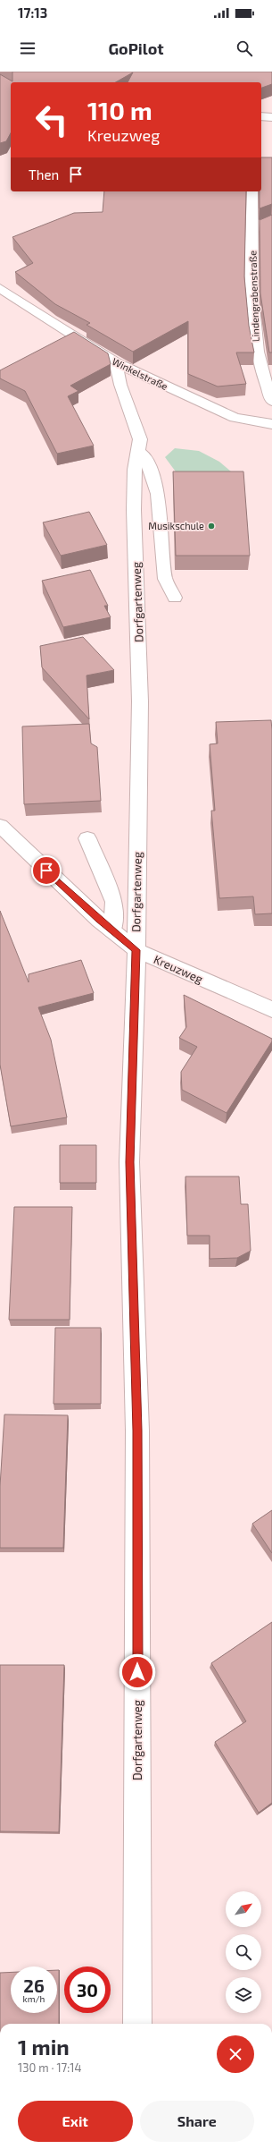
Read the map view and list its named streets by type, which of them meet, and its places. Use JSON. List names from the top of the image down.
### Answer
{
  "streets": {
    "street": [
      "Lindengrabenstraße",
      "Winkelstraße",
      "Dorfgartenweg",
      "Kreuzweg"
    ]
  },
  "crossings": [
    ["Winkelstraße", "Dorfgartenweg"],
    ["Dorfgartenweg", "Kreuzweg"]
  ],
  "places": ["Musikschule"],
  "north": "top right",
  "page": {
    "status": "17:13",
    "header": "GoPilot",
    "turn": ["110 m", "Kreuzweg"],
    "then": "Then",
    "speed": "26 km/h",
    "limit": "30",
    "heading": ["1 min", "130 m · 17:14"],
    "buttons": ["Exit", "Share"]
  }
}
